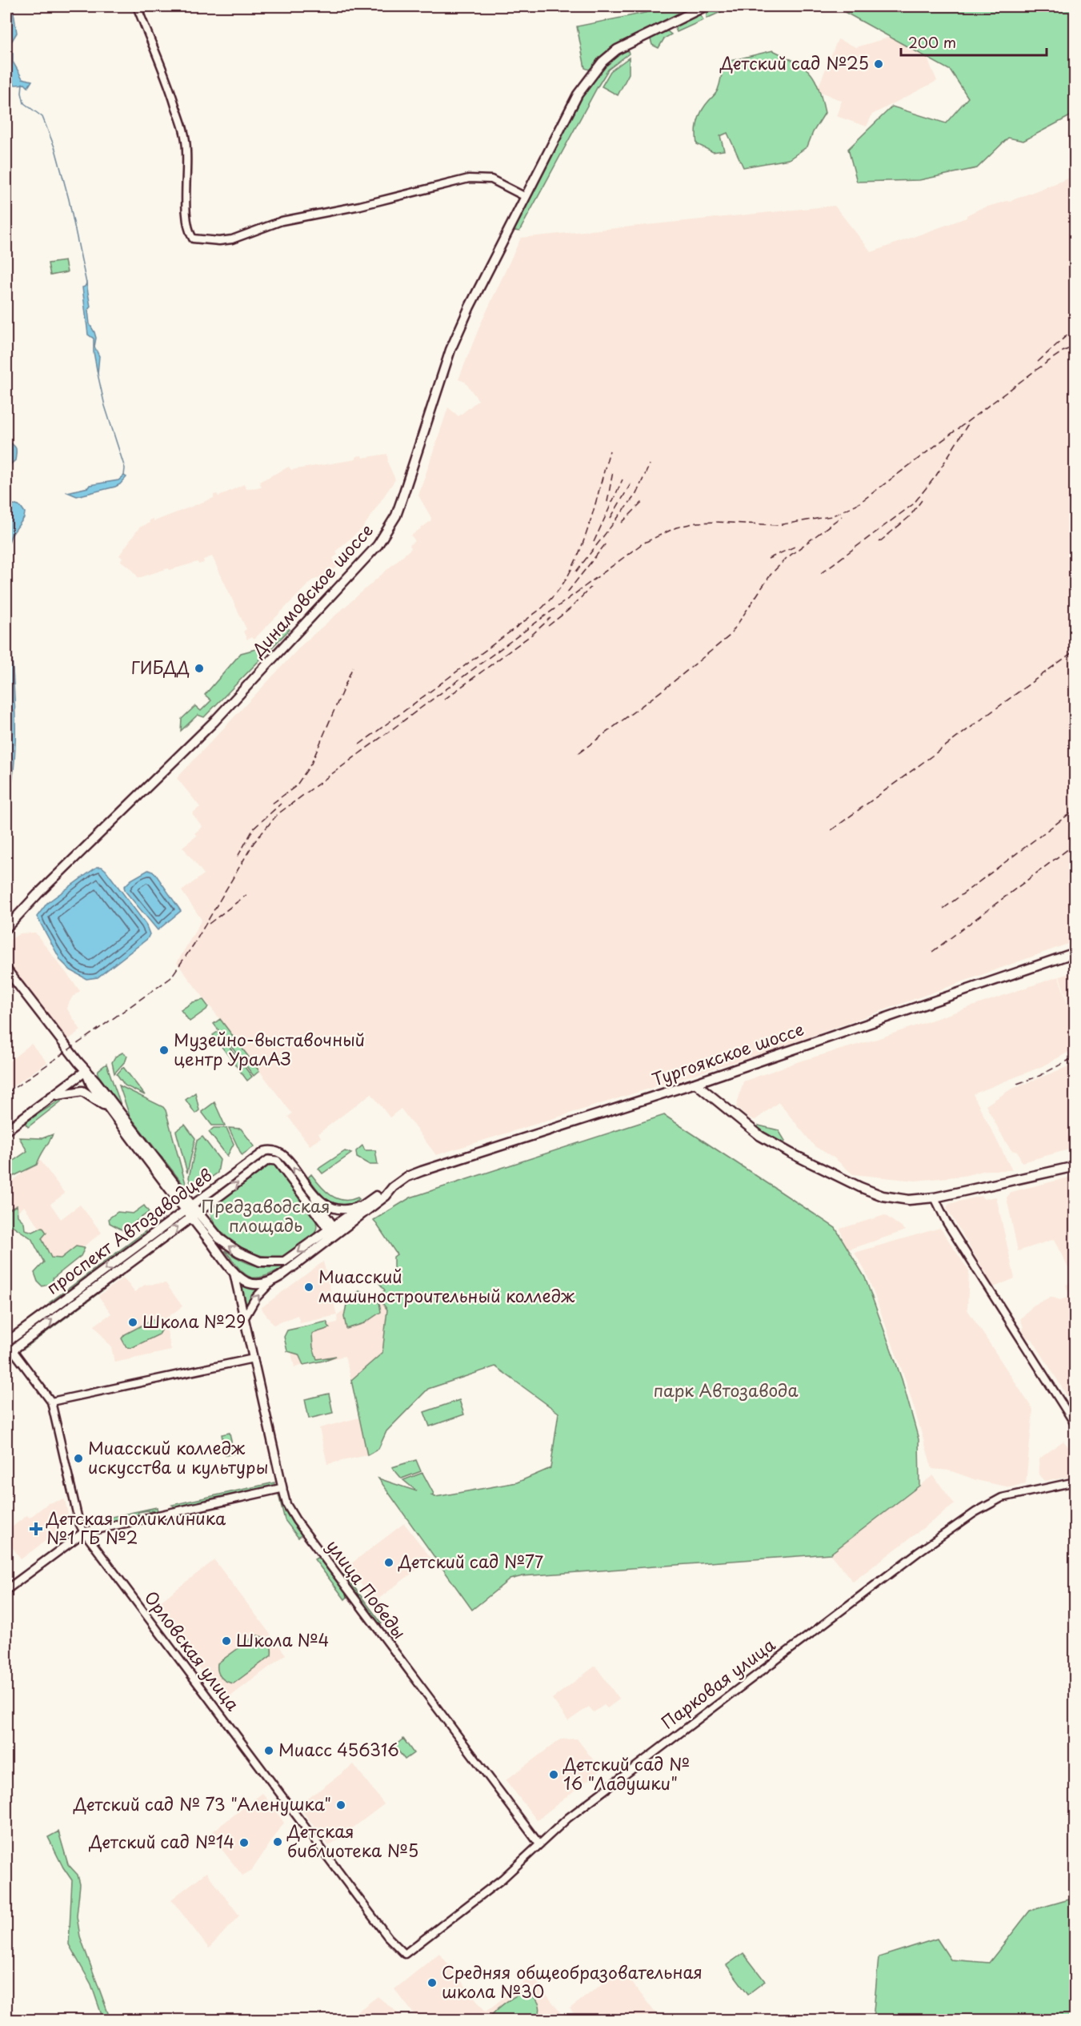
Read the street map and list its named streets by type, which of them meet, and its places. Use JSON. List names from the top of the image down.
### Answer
{
  "streets": {
    "main road": [
      "Динамовское шоссе",
      "Тургоякское шоссе",
      "проспект Автозаводцев",
      "улица Победы"
    ],
    "street": ["Орловская улица", "Парковая улица"]
  },
  "crossings": [
    ["Тургоякское шоссе", "проспект Автозаводцев"],
    ["проспект Автозаводцев", "Орловская улица"],
    ["улица Победы", "Парковая улица"],
    ["Орловская улица", "Парковая улица"]
  ],
  "parks": ["Предзаводская площадь", "парк Автозавода"],
  "places": {
    "other": [
      "Детский сад №25",
      "ГИБДД",
      "Музейно-выставочный центр УралАЗ",
      "Миасский машиностроительный колледж",
      "Школа №29",
      "Миасский колледж искусства и культуры",
      "Детский сад №77",
      "Школа №4",
      "Миасс 456316",
      "Детский сад № 16 \"Ладушки\"",
      "Детский сад № 73 \"Аленушка\"",
      "Детская библиотека №5",
      "Детский сад №14",
      "Средняя общеобразовательная школа №30"
    ],
    "health": ["Детская поликлиника №1 ГБ №2"]
  },
  "scale_bar": "200 m"
}
